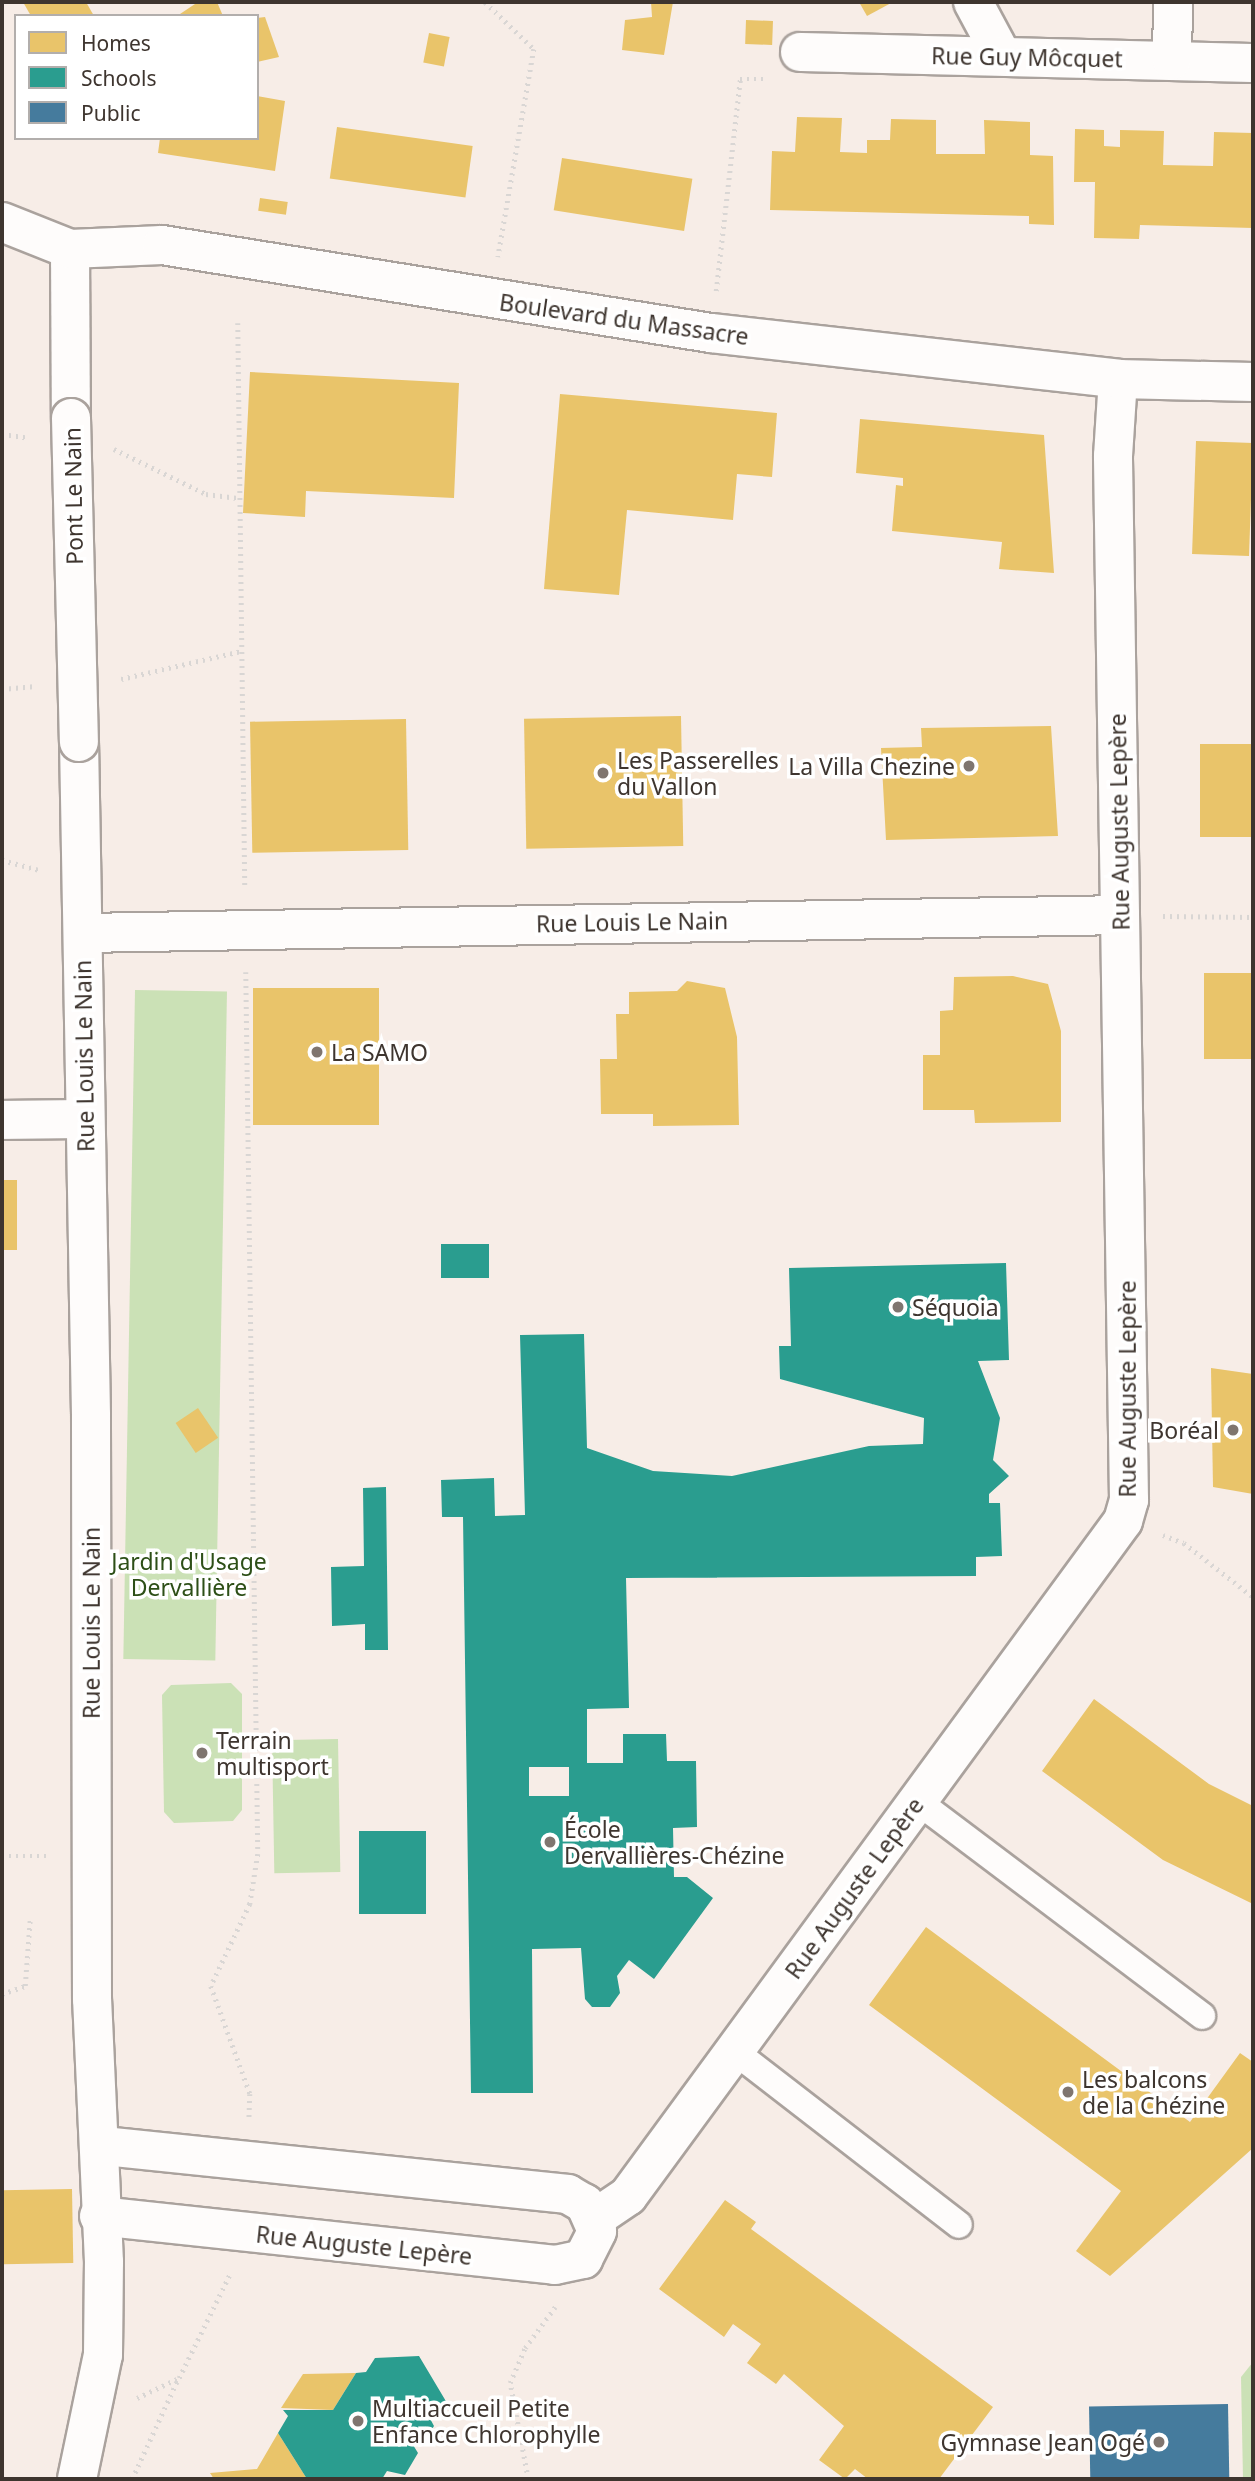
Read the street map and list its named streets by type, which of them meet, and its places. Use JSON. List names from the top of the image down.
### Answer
{
  "streets": {
    "street": [
      "Rue Guy Môcquet",
      "Boulevard du Massacre",
      "Pont Le Nain",
      "Rue Auguste Lepère",
      "Rue Louis Le Nain"
    ]
  },
  "crossings": [
    ["Boulevard du Massacre", "Pont Le Nain"],
    ["Boulevard du Massacre", "Rue Auguste Lepère"],
    ["Pont Le Nain", "Rue Louis Le Nain"],
    ["Rue Auguste Lepère", "Rue Louis Le Nain"]
  ],
  "parks": ["Jardin d'Usage Dervallière"],
  "places": [
    "La Villa Chezine",
    "Les Passerelles du Vallon",
    "La SAMO",
    "Séquoia",
    "Boréal",
    "Terrain multisport",
    "École Dervallières-Chézine",
    "Les balcons de la Chézine",
    "Multiaccueil Petite Enfance Chlorophylle",
    "Gymnase Jean Ogé"
  ],
  "legend": ["Homes", "Schools", "Public"]
}
